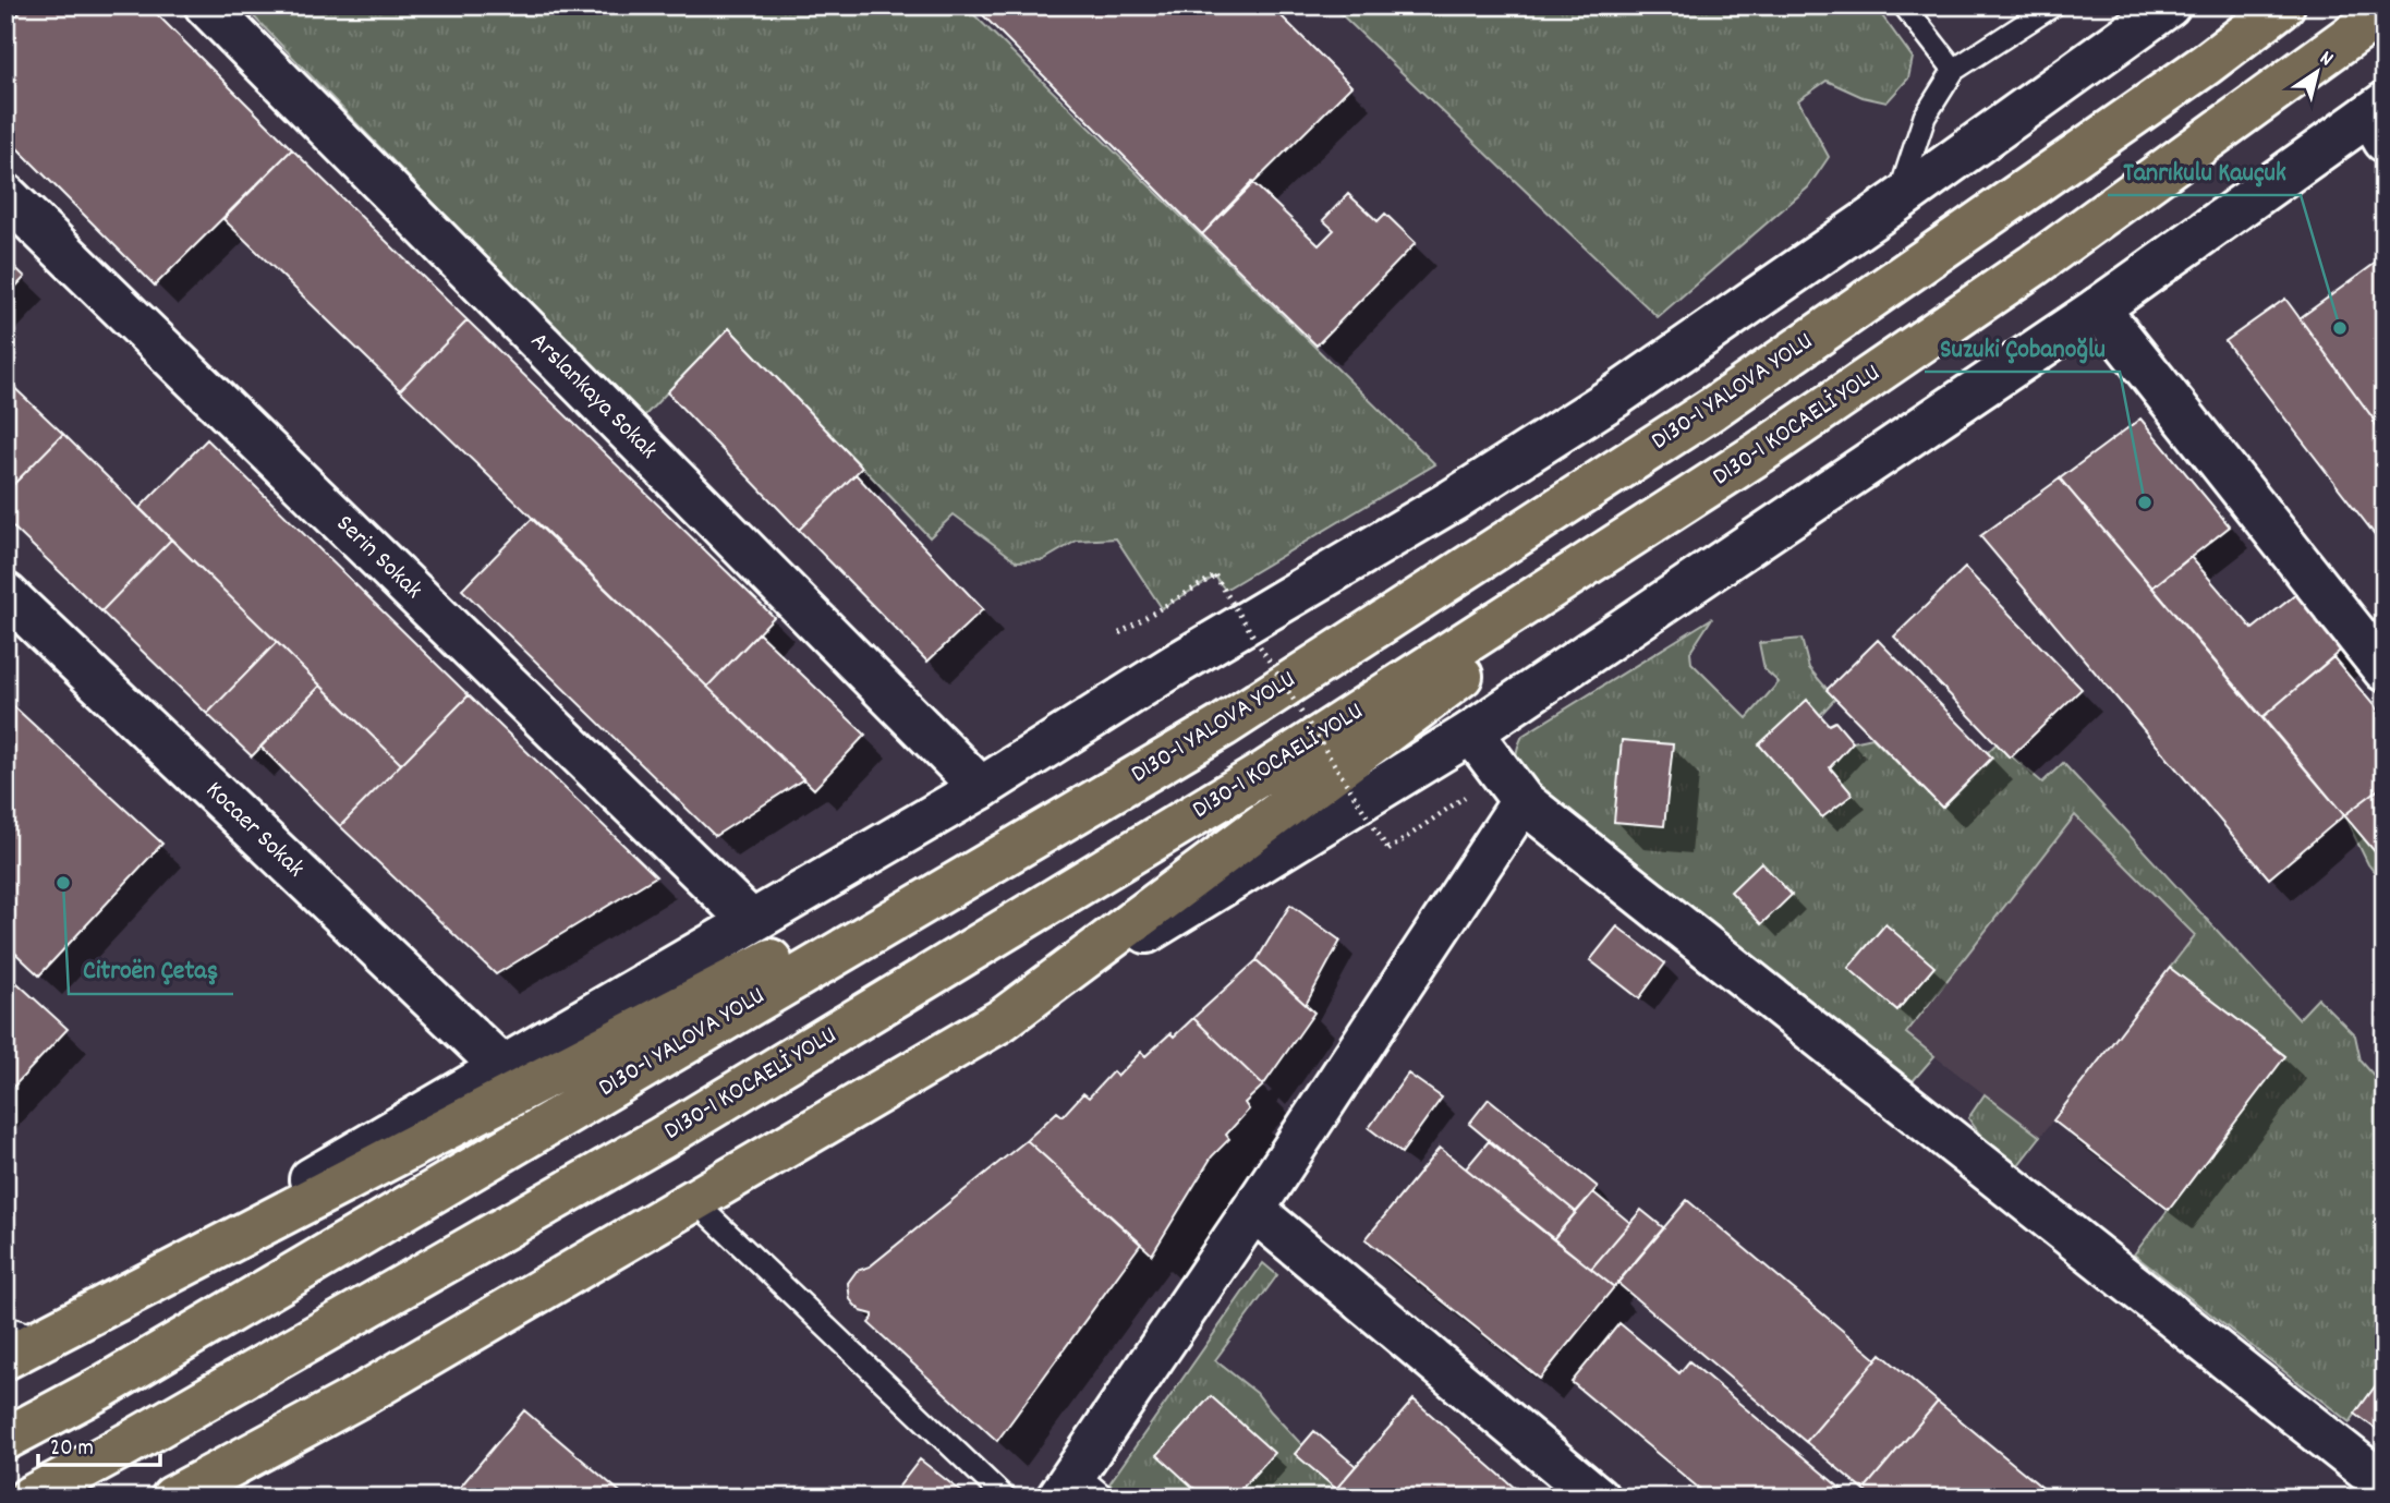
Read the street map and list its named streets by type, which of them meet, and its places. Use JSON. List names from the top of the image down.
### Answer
{
  "streets": {
    "highway": ["D130-1 YALOVA YOLU", "D130-1 KOCAELİ YOLU"],
    "street": ["Arslankaya Sokak", "Serin Sokak", "Kocaer Sokak"]
  },
  "places": ["Tanrıkulu Kauçuk", "Suzuki Çobanoğlu", "Citroën Çetaş"],
  "scale_bar": "20 m",
  "north": "top right"
}
